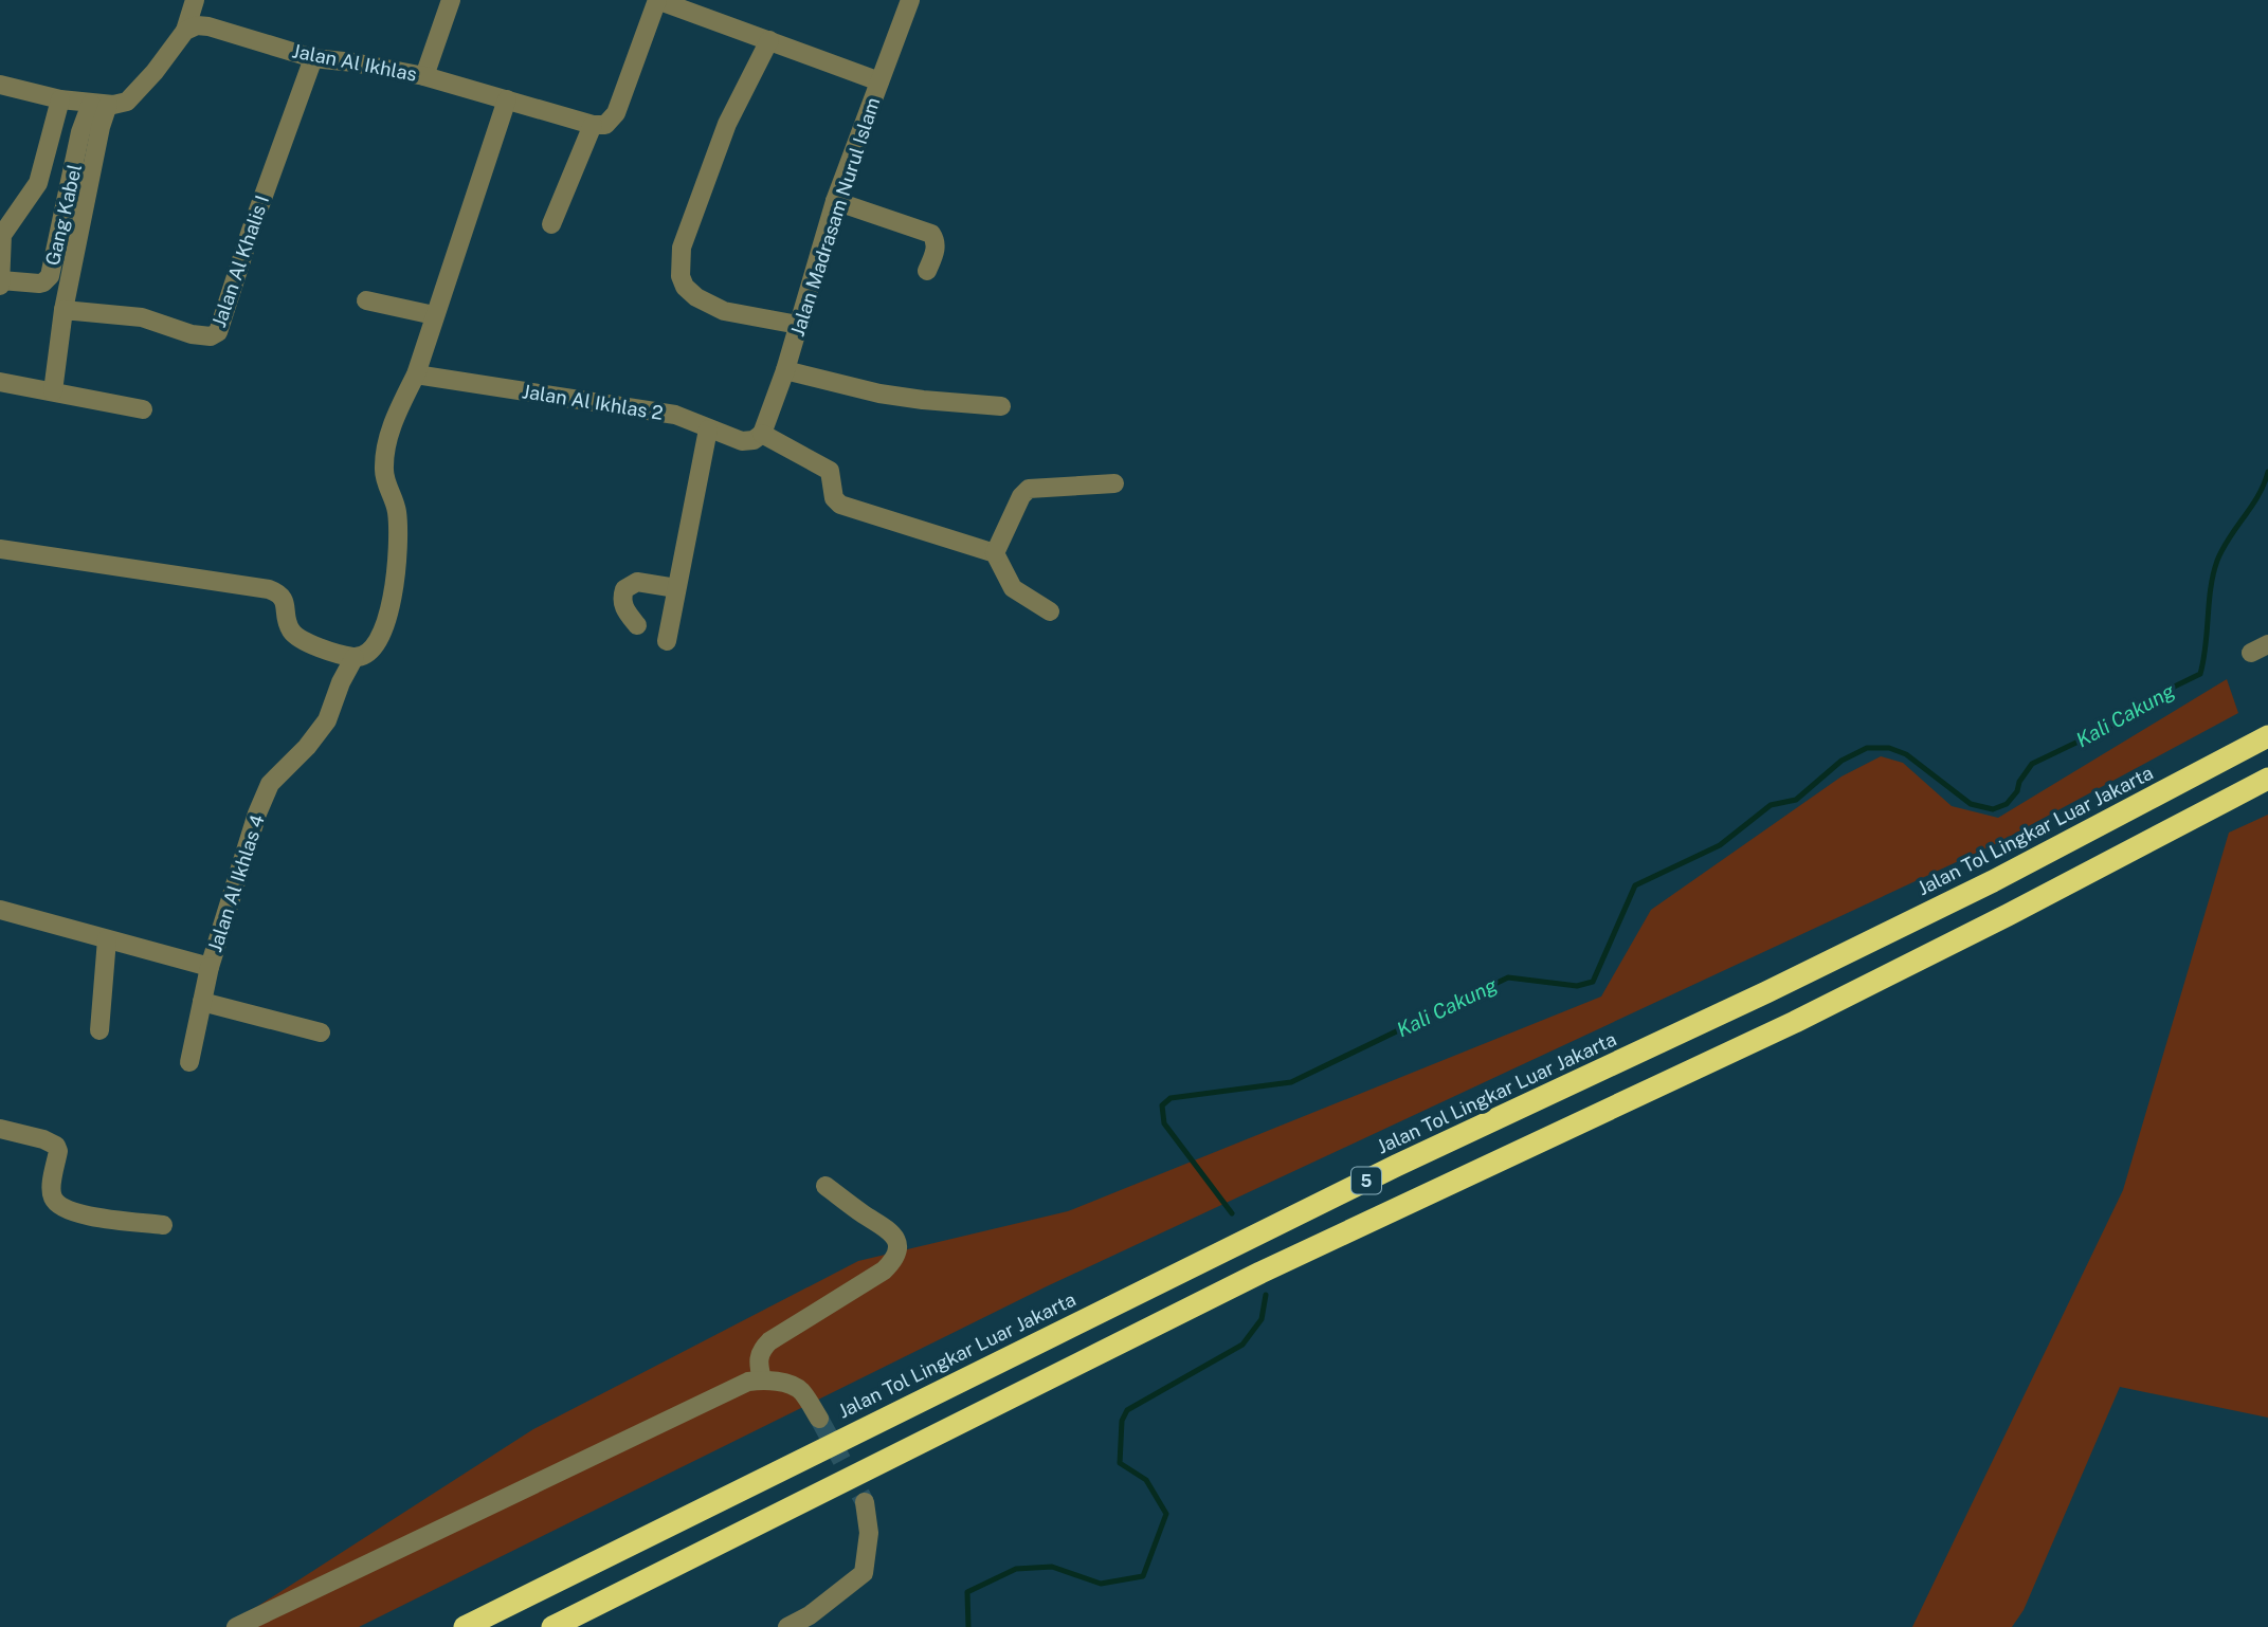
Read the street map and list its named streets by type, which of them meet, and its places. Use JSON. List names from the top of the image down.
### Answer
{
  "streets": {
    "highway": ["Jalan Tol Lingkar Luar Jakarta", "5"],
    "street": [
      "Jalan Al Ikhlas",
      "Gang Kabel",
      "Jalan Madrasam Nurul Islam",
      "Jalan Al Khalis I",
      "Jalan Al Ikhlas 2",
      "Jalan Al Ikhlas 4"
    ]
  },
  "crossings": [
    ["Jalan Al Ikhlas", "Jalan Al Khalis I"],
    ["Jalan Madrasam Nurul Islam", "Jalan Al Ikhlas 2"]
  ],
  "water": ["Kali Cakung"]
}
